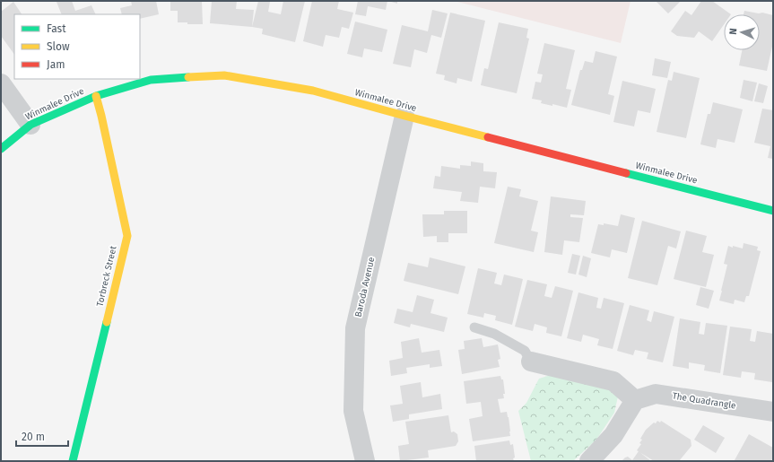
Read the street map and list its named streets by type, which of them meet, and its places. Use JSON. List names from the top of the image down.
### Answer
{
  "streets": {
    "street": [
      "Winmalee Drive",
      "Torbreck Street",
      "Baroda Avenue",
      "The Quadrangle"
    ]
  },
  "crossings": [
    ["Winmalee Drive", "Torbreck Street"],
    ["Winmalee Drive", "Baroda Avenue"]
  ],
  "legend": ["Fast", "Slow", "Jam"],
  "scale_bar": "20 m",
  "north": "left"
}
